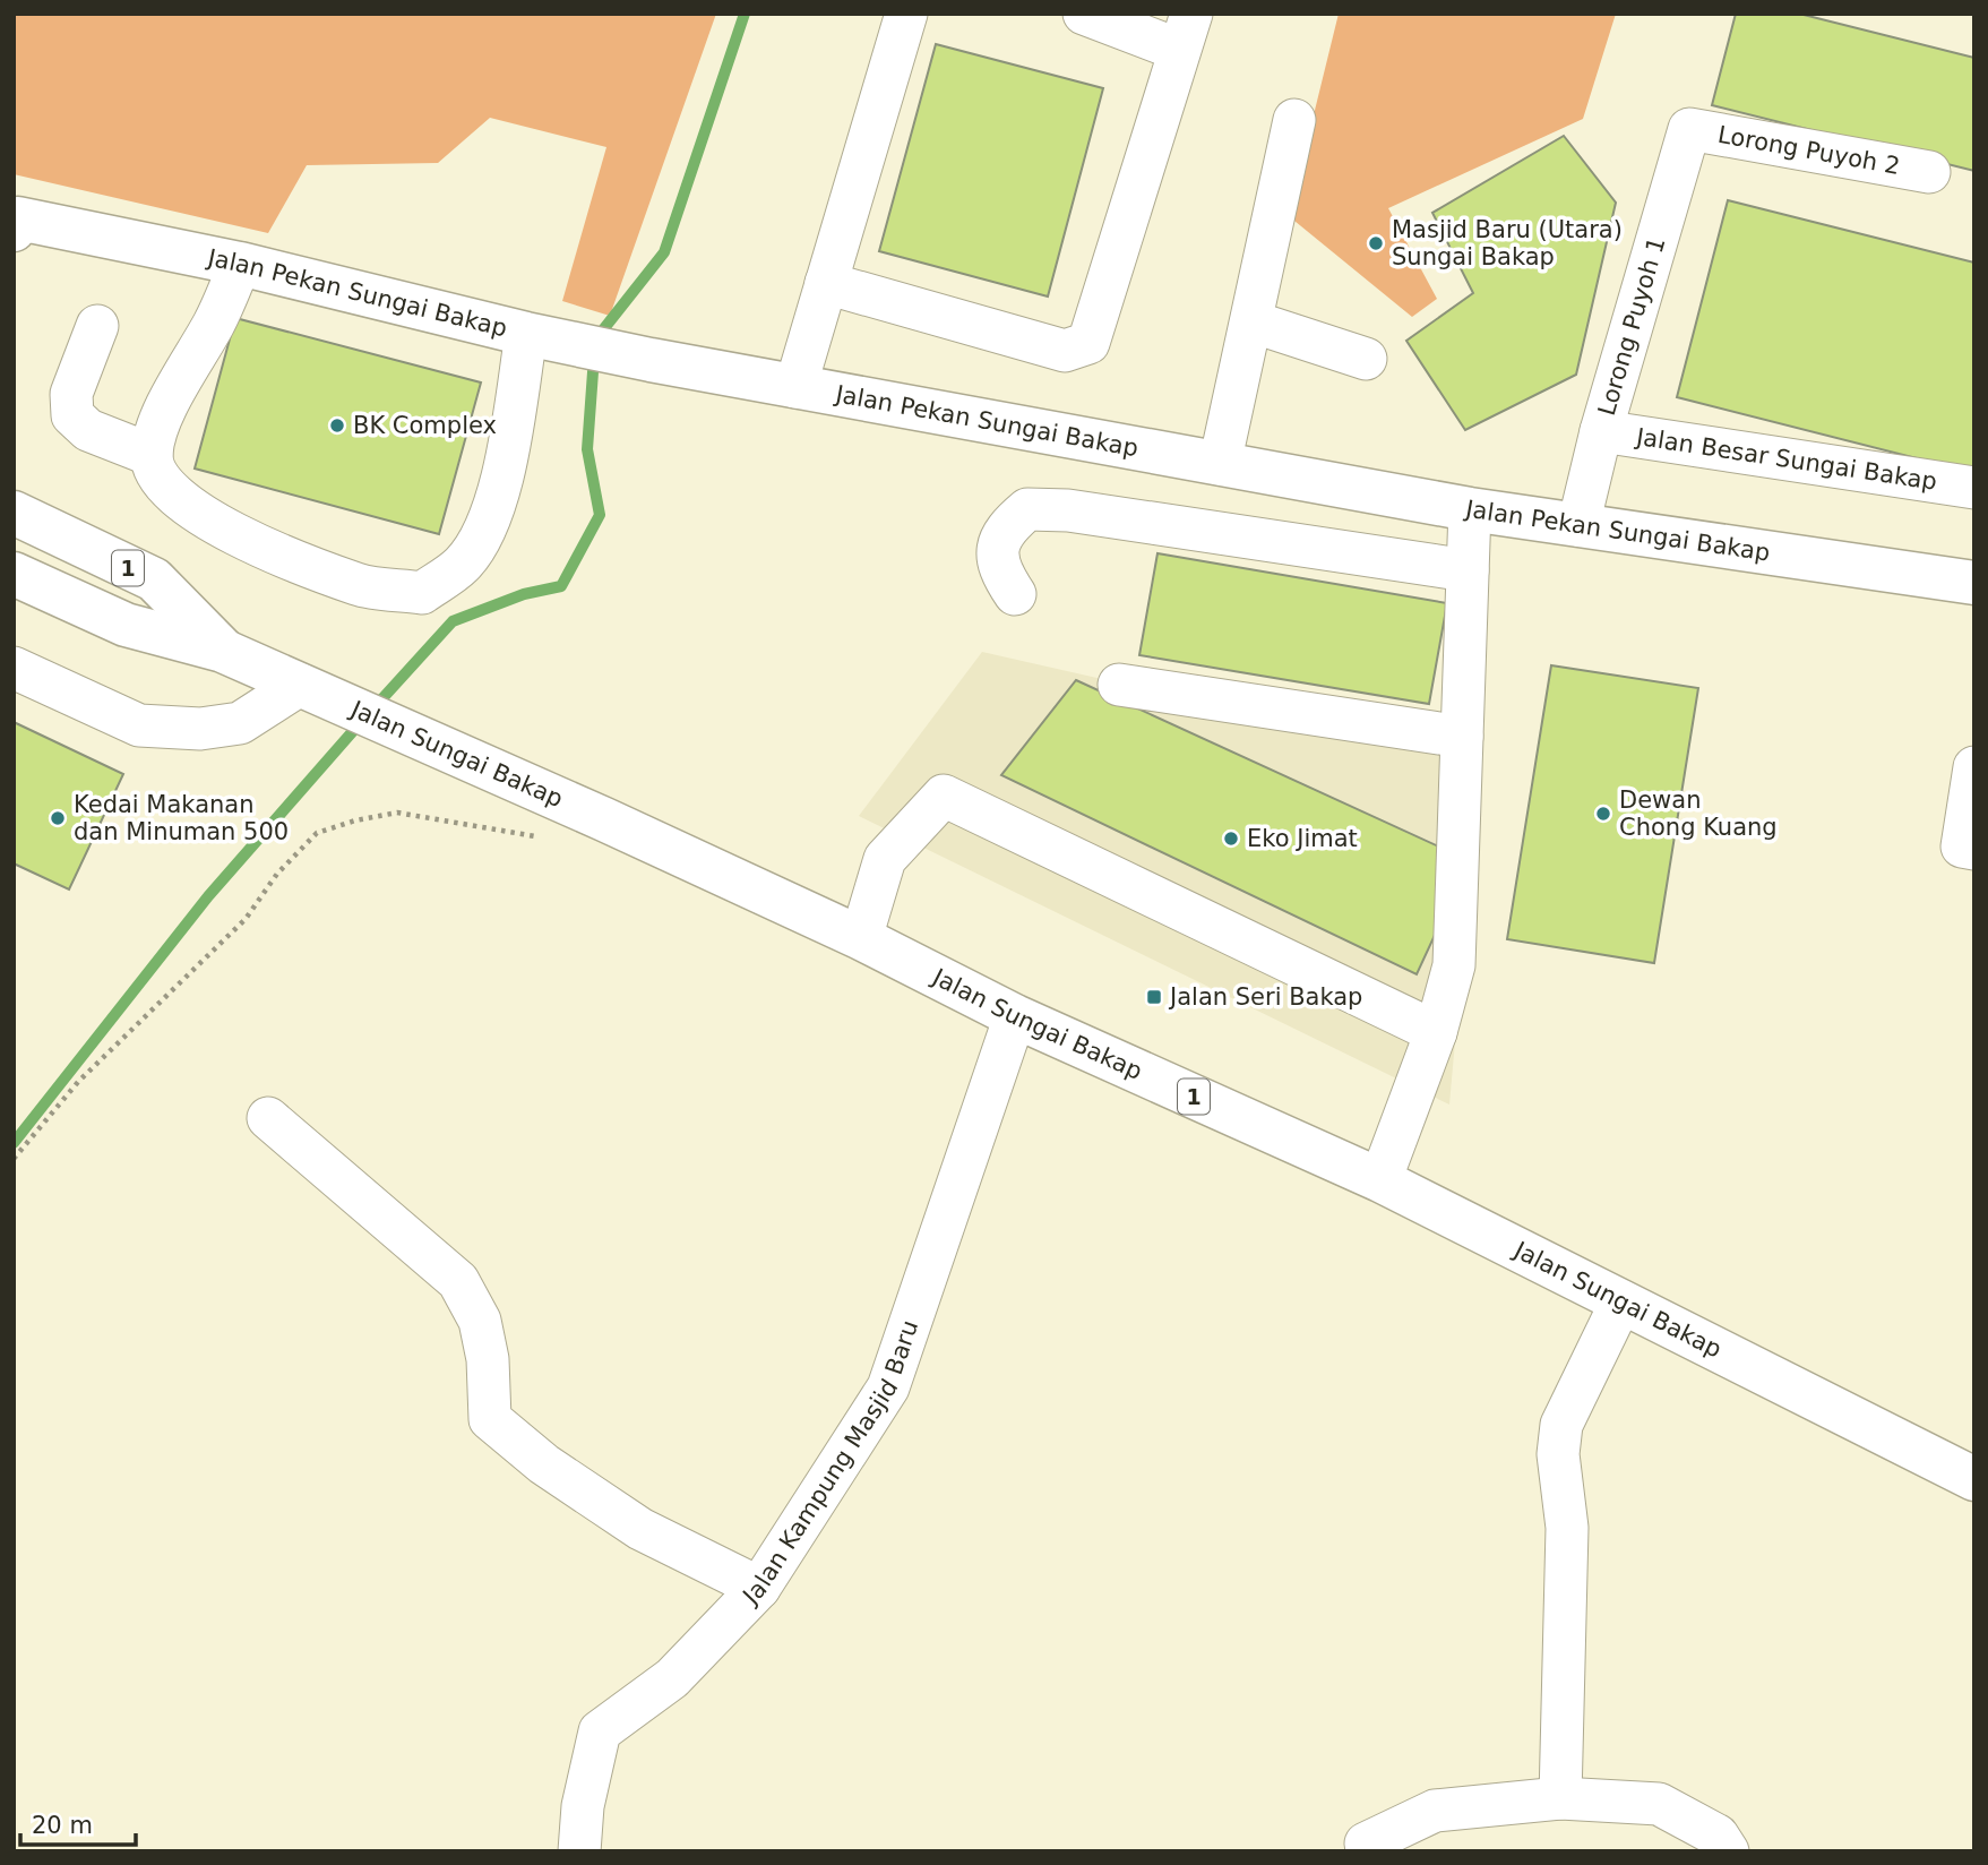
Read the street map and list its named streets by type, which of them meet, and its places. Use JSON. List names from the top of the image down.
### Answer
{
  "streets": {
    "main road": ["Jalan Pekan Sungai Bakap", "1", "Jalan Sungai Bakap"],
    "street": [
      "Lorong Puyoh 2",
      "Lorong Puyoh 1",
      "Jalan Besar Sungai Bakap",
      "Jalan Kampung Masjid Baru"
    ]
  },
  "crossings": [
    ["Lorong Puyoh 2", "Lorong Puyoh 1"],
    ["Jalan Pekan Sungai Bakap", "Lorong Puyoh 1"],
    ["Lorong Puyoh 1", "Jalan Besar Sungai Bakap"],
    ["Jalan Sungai Bakap", "Jalan Kampung Masjid Baru"]
  ],
  "places": {
    "other": [
      "Masjid Baru (Utara) Sungai Bakap",
      "BK Complex",
      "Dewan Chong Kuang",
      "Kedai Makanan dan Minuman 500",
      "Eko Jimat"
    ],
    "transit": ["Jalan Seri Bakap"]
  },
  "scale_bar": "20 m"
}
